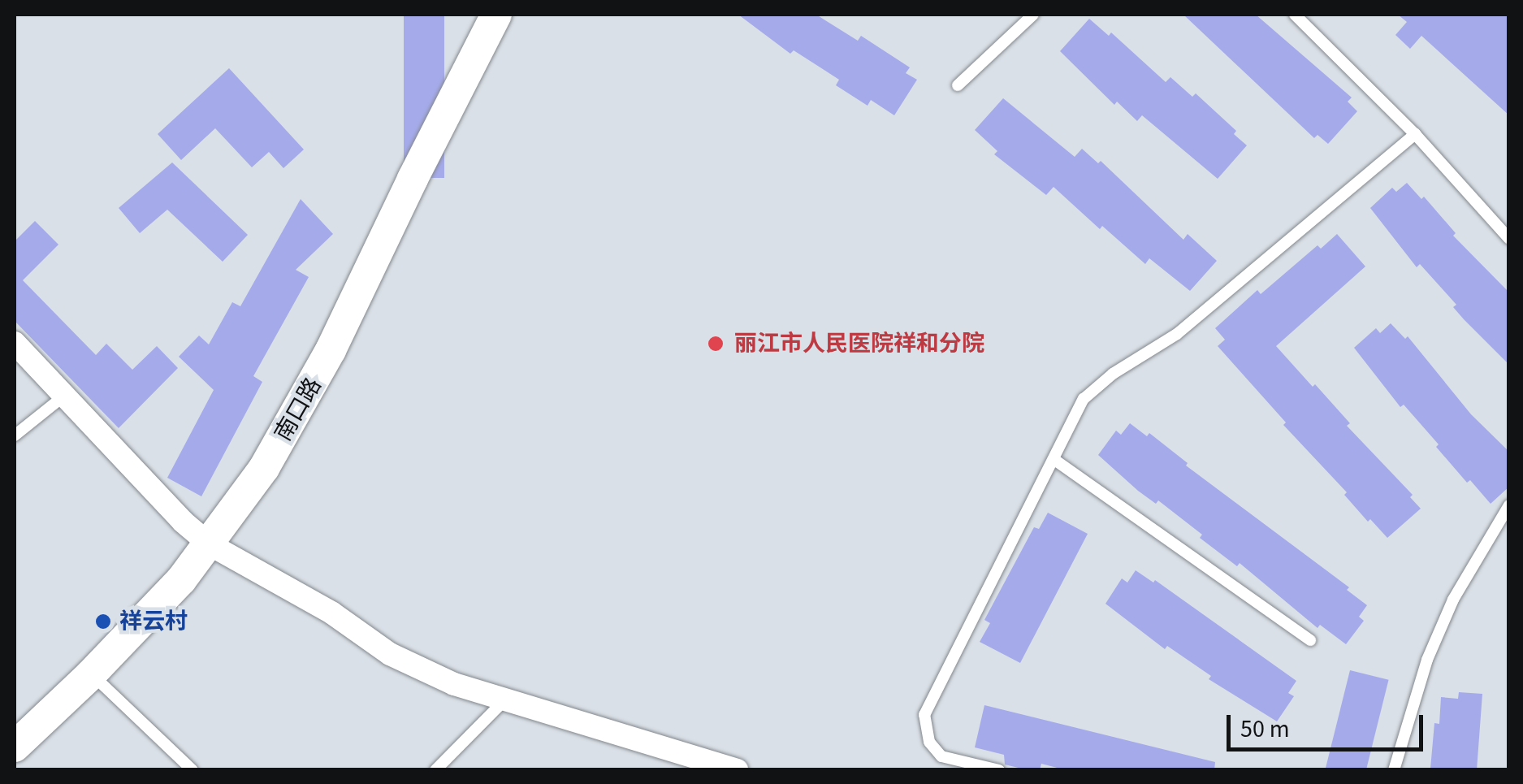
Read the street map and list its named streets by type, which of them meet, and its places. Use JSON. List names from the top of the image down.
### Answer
{
  "streets": {
    "main road": ["南口路"]
  },
  "places": ["丽江市人民医院祥和分院", "祥云村"],
  "scale_bar": "50 m"
}
